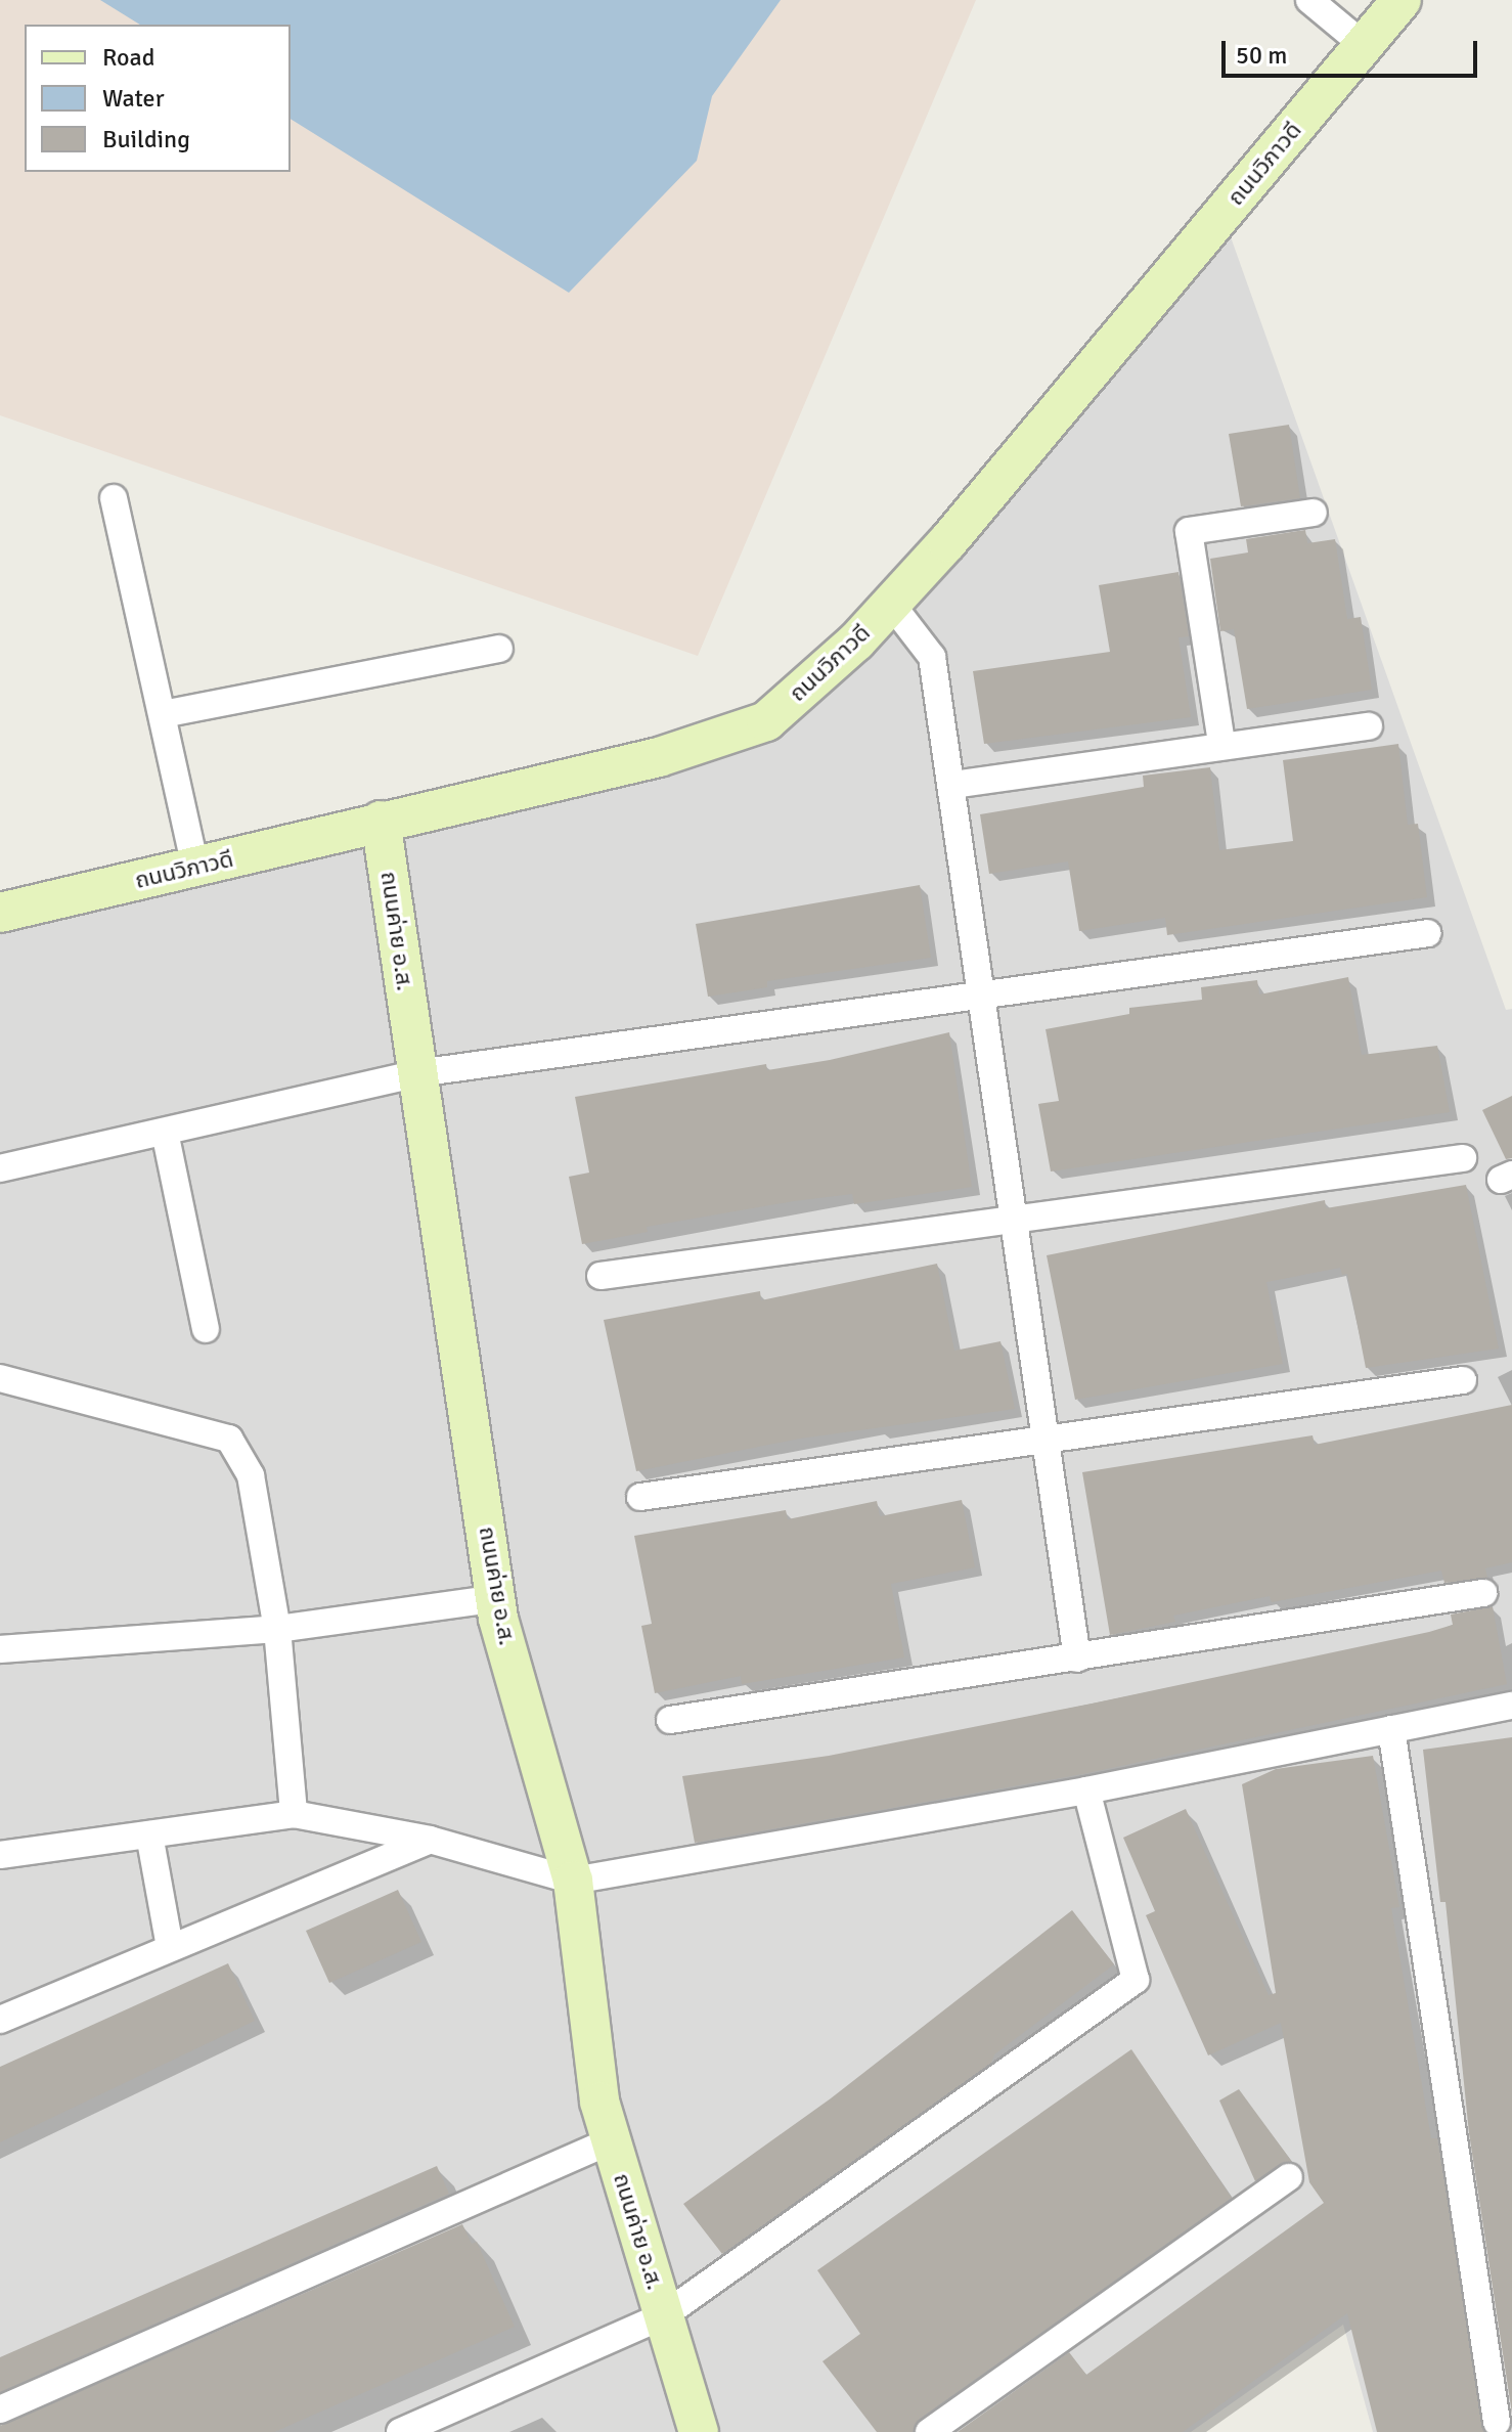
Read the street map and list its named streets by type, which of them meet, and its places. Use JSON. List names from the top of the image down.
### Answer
{
  "streets": {
    "street": ["ถนนวิภาวดี", "ถนนค่าย อ.ส."]
  },
  "crossings": [
    ["ถนนวิภาวดี", "ถนนค่าย อ.ส."]
  ],
  "legend": ["Road", "Water", "Building"],
  "scale_bar": "50 m"
}
